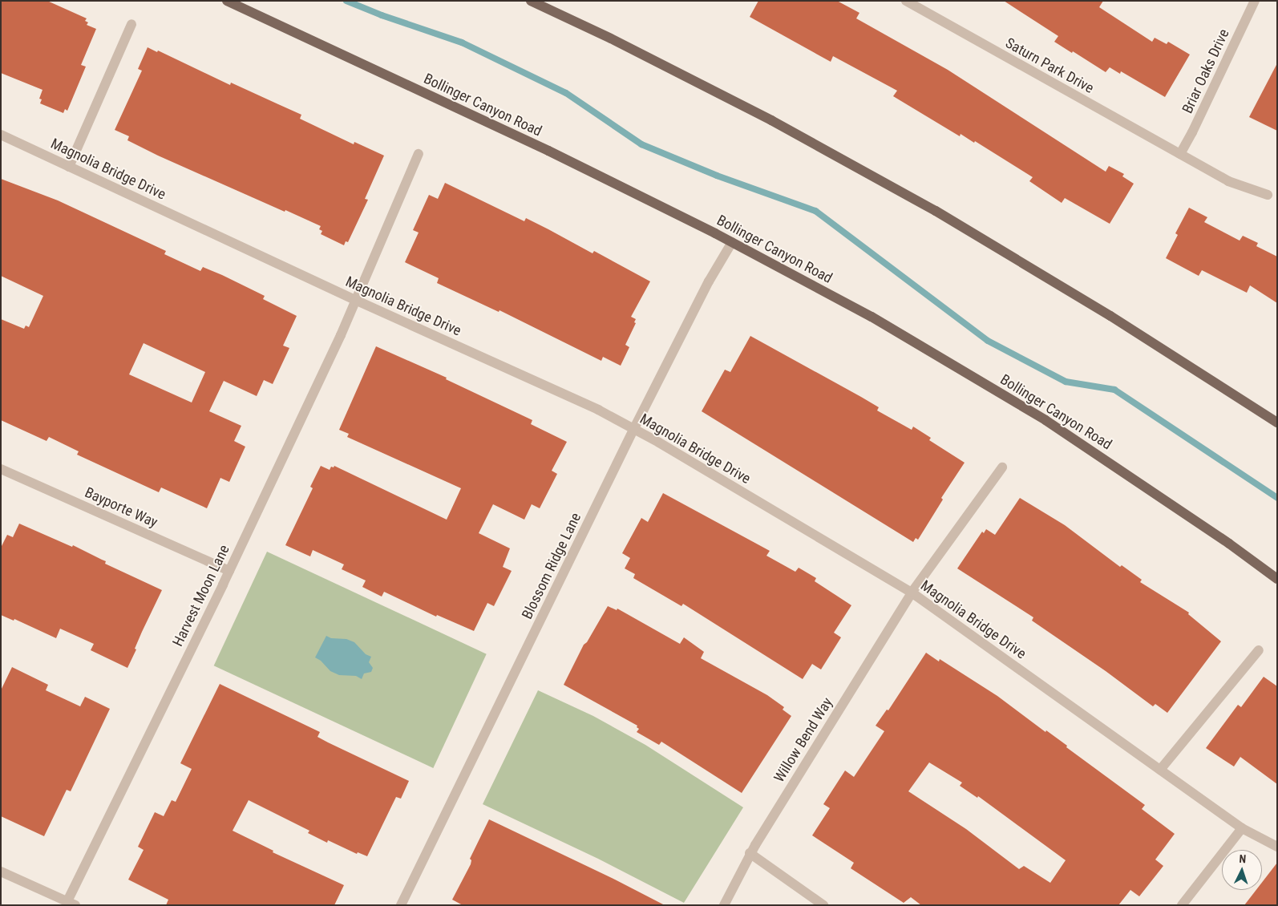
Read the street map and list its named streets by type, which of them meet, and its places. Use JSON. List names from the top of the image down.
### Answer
{
  "streets": {
    "main road": ["Bollinger Canyon Road"],
    "street": [
      "Saturn Park Drive",
      "Briar Oaks Drive",
      "Magnolia Bridge Drive",
      "Bayporte Way",
      "Blossom Ridge Lane",
      "Harvest Moon Lane",
      "Willow Bend Way"
    ]
  },
  "crossings": [
    ["Saturn Park Drive", "Briar Oaks Drive"],
    ["Bollinger Canyon Road", "Blossom Ridge Lane"],
    ["Magnolia Bridge Drive", "Blossom Ridge Lane"],
    ["Magnolia Bridge Drive", "Harvest Moon Lane"],
    ["Magnolia Bridge Drive", "Willow Bend Way"],
    ["Bayporte Way", "Harvest Moon Lane"]
  ],
  "north": "top"
}
